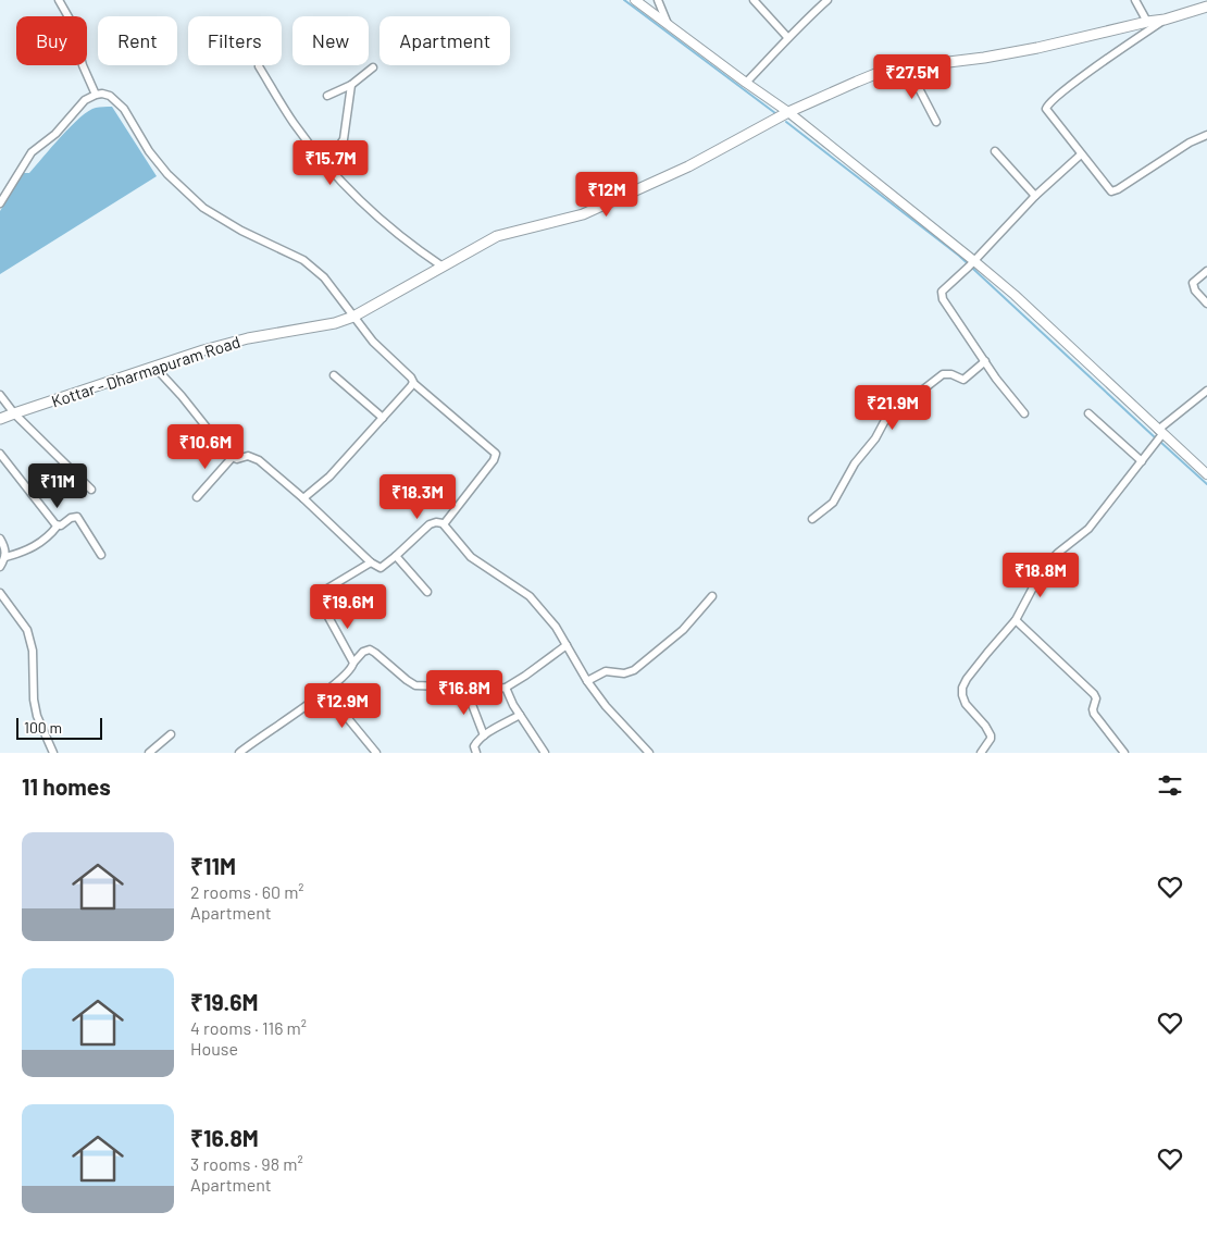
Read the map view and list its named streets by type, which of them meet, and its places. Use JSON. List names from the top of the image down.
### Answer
{
  "streets": {
    "main road": ["Kottar - Dharmapuram Road"]
  },
  "scale_bar": "100 m",
  "page": {
    "chip": [
      "Buy",
      "Rent",
      "Filters",
      "New",
      "Apartment"
    ],
    "price": [
      "₹27.5M",
      "₹15.7M",
      "₹12M",
      "₹21.9M",
      "₹10.6M",
      "₹11M",
      "₹18.3M",
      "₹18.8M",
      "₹19.6M",
      "₹16.8M",
      "₹12.9M"
    ],
    "scale": "100 m",
    "heading": "11 homes",
    "list": [
      {
        "name": "₹11M",
        "note": "2 rooms · 60 m² · Apartment"
      },
      {
        "name": "₹19.6M",
        "note": "4 rooms · 116 m² · House"
      },
      {
        "name": "₹16.8M",
        "note": "3 rooms · 98 m² · Apartment"
      }
    ]
  }
}
